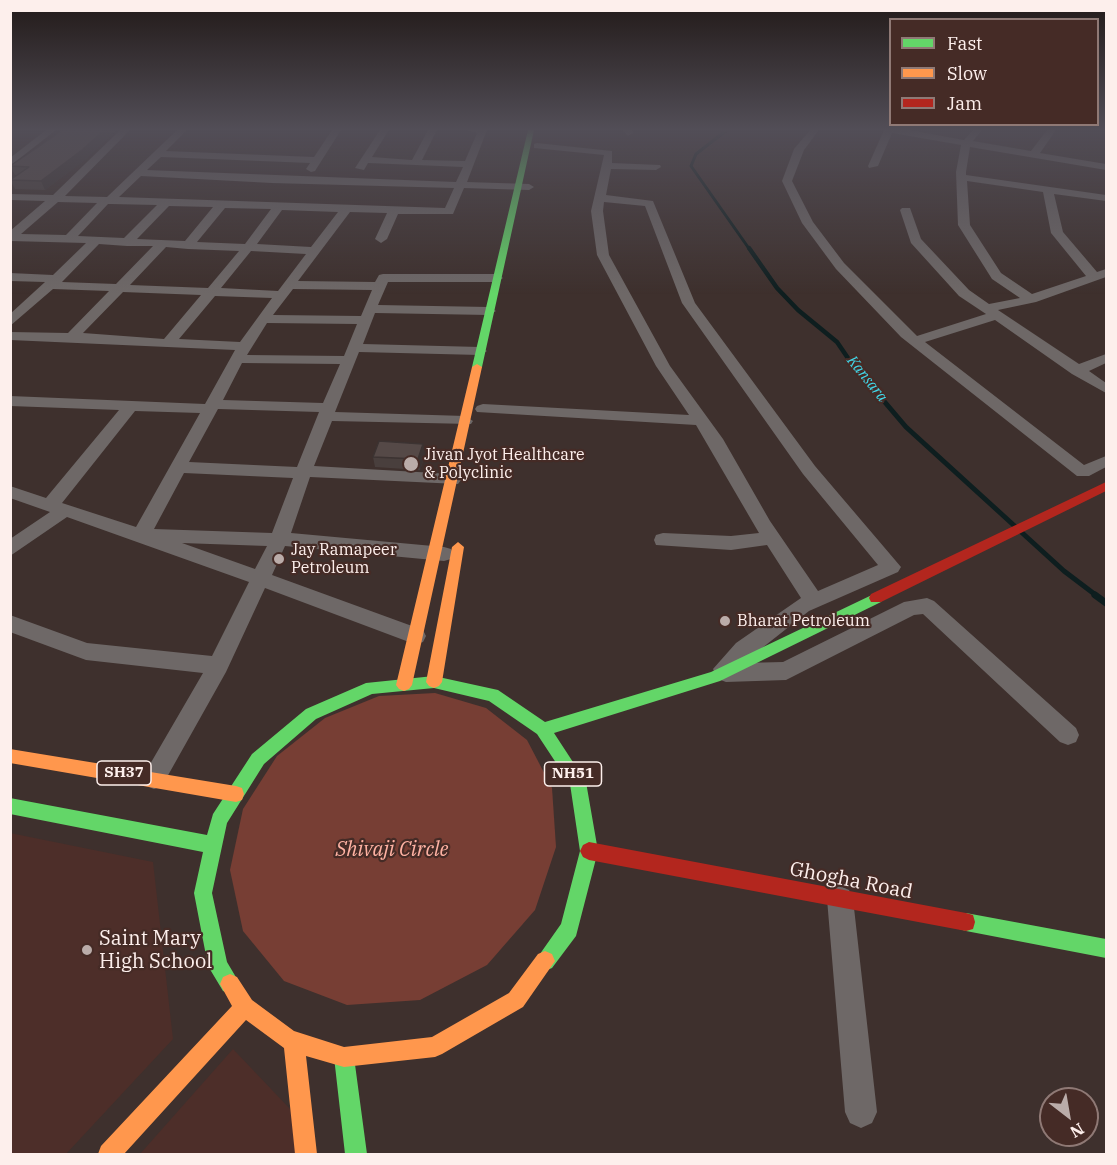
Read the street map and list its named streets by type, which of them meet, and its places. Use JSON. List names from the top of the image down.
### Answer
{
  "streets": {
    "main road": ["SH37", "NH51", "Ghogha Road"]
  },
  "crossings": [
    ["SH37", "NH51"],
    ["NH51", "Ghogha Road"]
  ],
  "water": ["Kansara"],
  "parks": ["Shivaji Circle"],
  "places": [
    "Jivan Jyot Healthcare & Polyclinic",
    "Jay Ramapeer Petroleum",
    "Bharat Petroleum",
    "Saint Mary High School"
  ],
  "legend": ["Fast", "Slow", "Jam"],
  "north": "bottom right"
}
